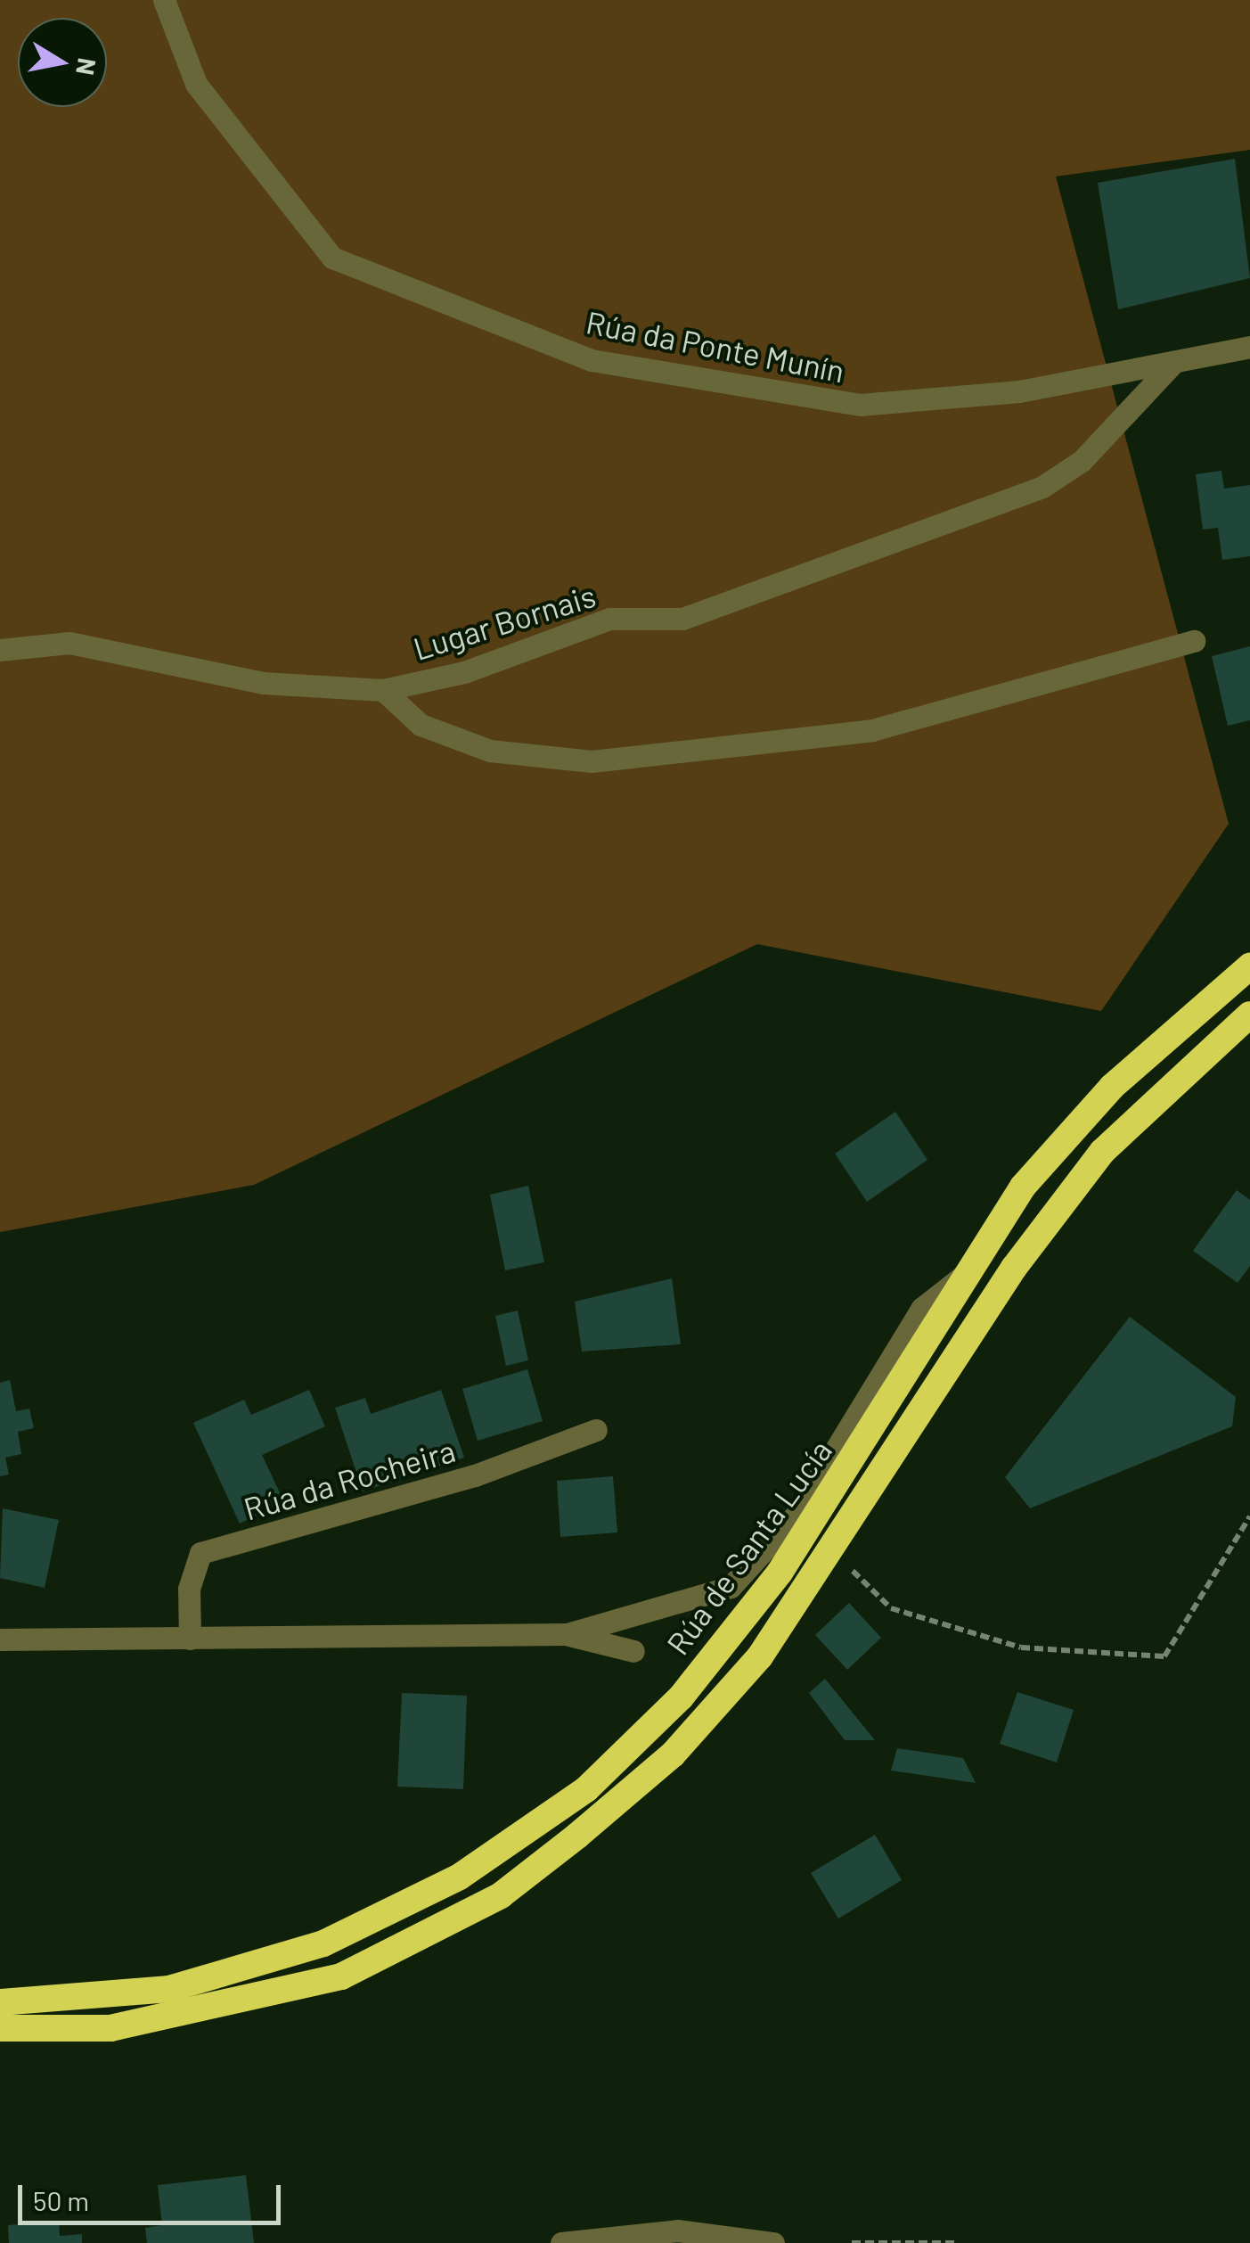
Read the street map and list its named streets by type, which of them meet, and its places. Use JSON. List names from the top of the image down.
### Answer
{
  "streets": {
    "highway": ["Rúa de Santa Lucía"],
    "street": ["Rúa da Ponte Munín", "Lugar Bornais", "Rúa da Rocheira"]
  },
  "crossings": [
    ["Rúa da Ponte Munín", "Lugar Bornais"]
  ],
  "scale_bar": "50 m",
  "north": "right"
}
